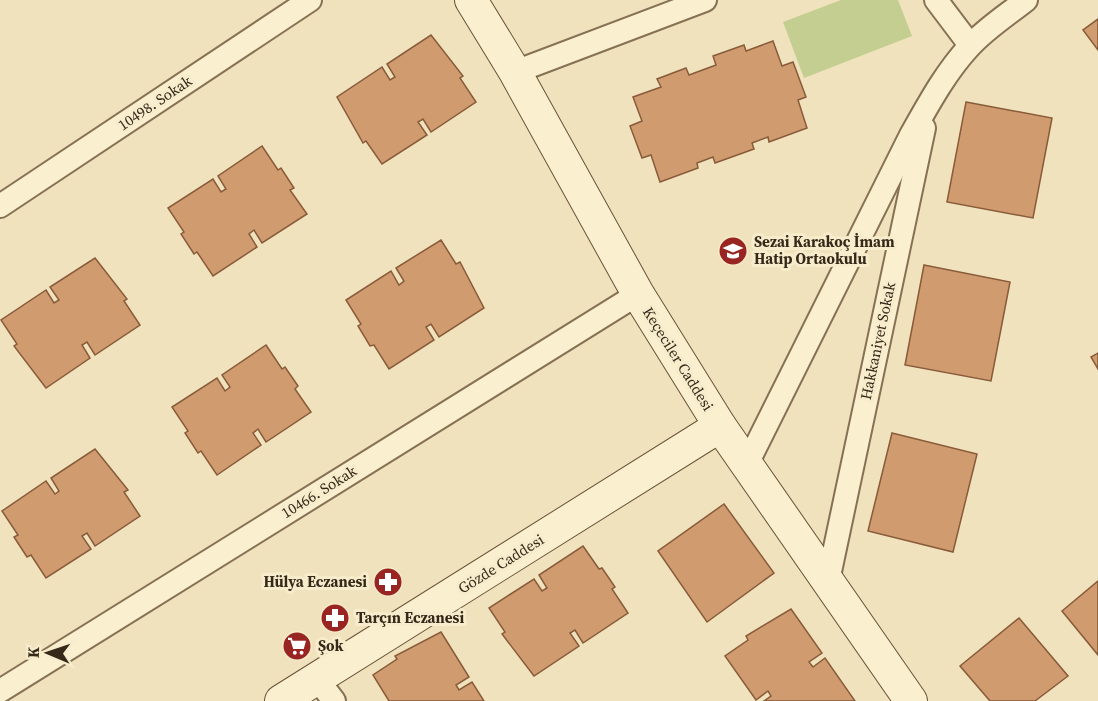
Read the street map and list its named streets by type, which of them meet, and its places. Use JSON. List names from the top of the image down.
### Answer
{
  "streets": {
    "street": [
      "10498. Sokak",
      "Hakkaniyet Sokak",
      "Keçeciler Caddesi",
      "10466. Sokak",
      "Gözde Caddesi"
    ]
  },
  "crossings": [
    ["Hakkaniyet Sokak", "Keçeciler Caddesi"],
    ["Keçeciler Caddesi", "10466. Sokak"],
    ["Keçeciler Caddesi", "Gözde Caddesi"]
  ],
  "places": {
    "school or university": ["Sezai Karakoç İmam Hatip Ortaokulu"],
    "pharmacy": ["Hülya Eczanesi", "Tarçın Eczanesi"],
    "supermarket": ["Şok"]
  },
  "north": "left"
}
